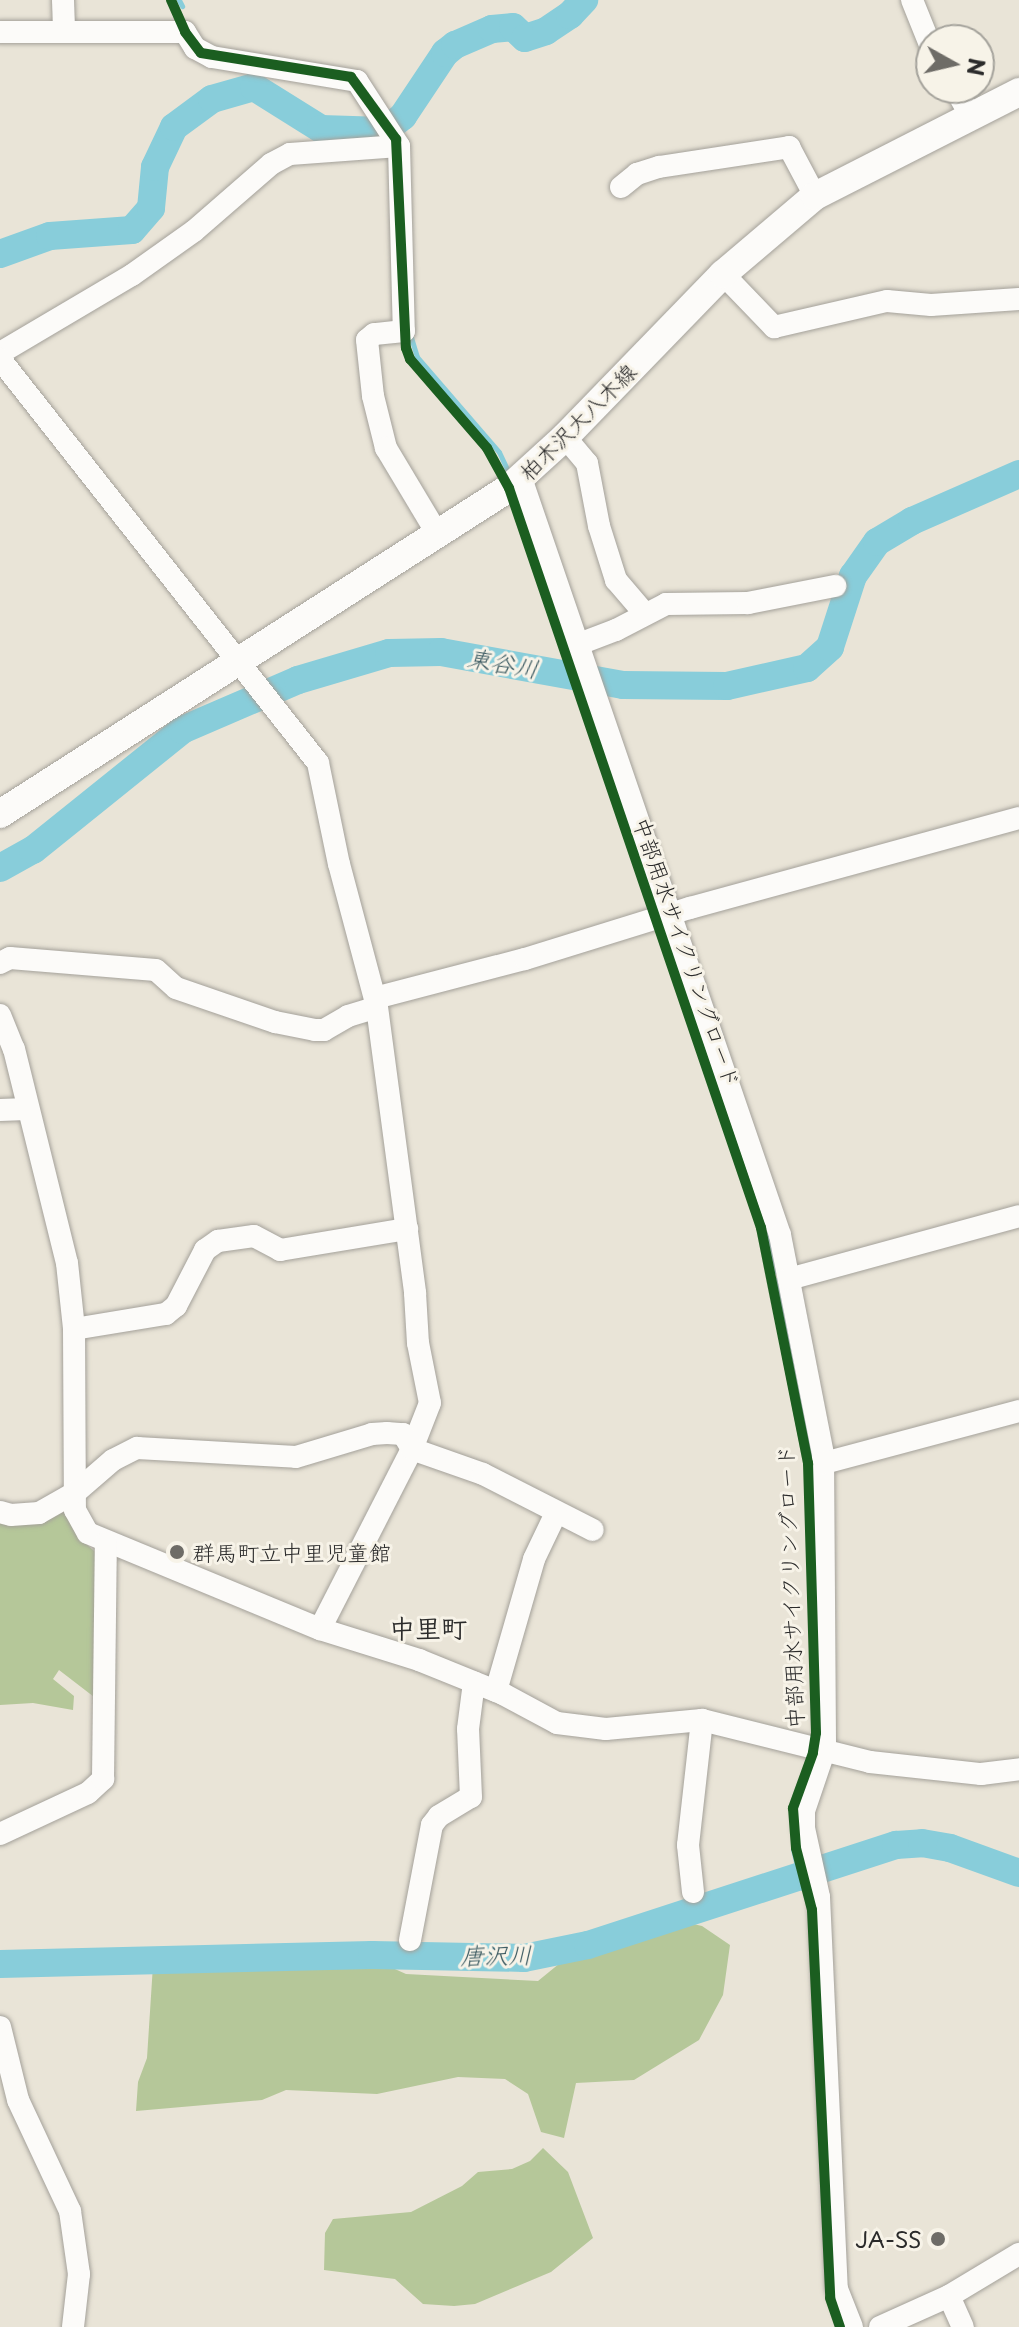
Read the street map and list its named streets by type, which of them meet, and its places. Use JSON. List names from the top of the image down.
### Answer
{
  "streets": {
    "main road": ["柏木沢大八木線"],
    "cycle path": ["中部用水サイクリングロード"]
  },
  "districts": ["中里町"],
  "water": ["東谷川", "唐沢川"],
  "places": ["群馬町立中里児童館", "JA-SS"],
  "north": "right"
}
